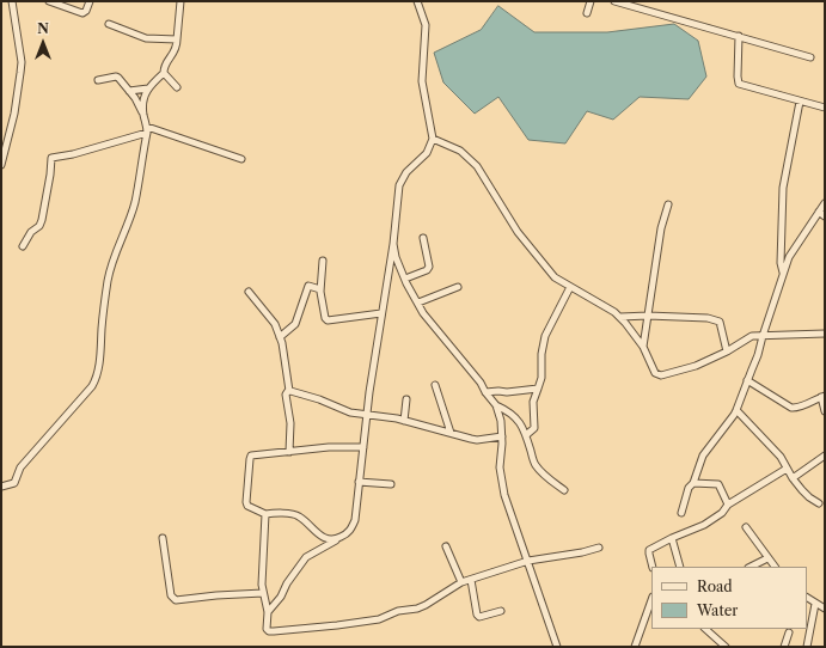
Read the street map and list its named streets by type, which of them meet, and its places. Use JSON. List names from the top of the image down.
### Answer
{
  "legend": ["Road", "Water"],
  "north": "top"
}
